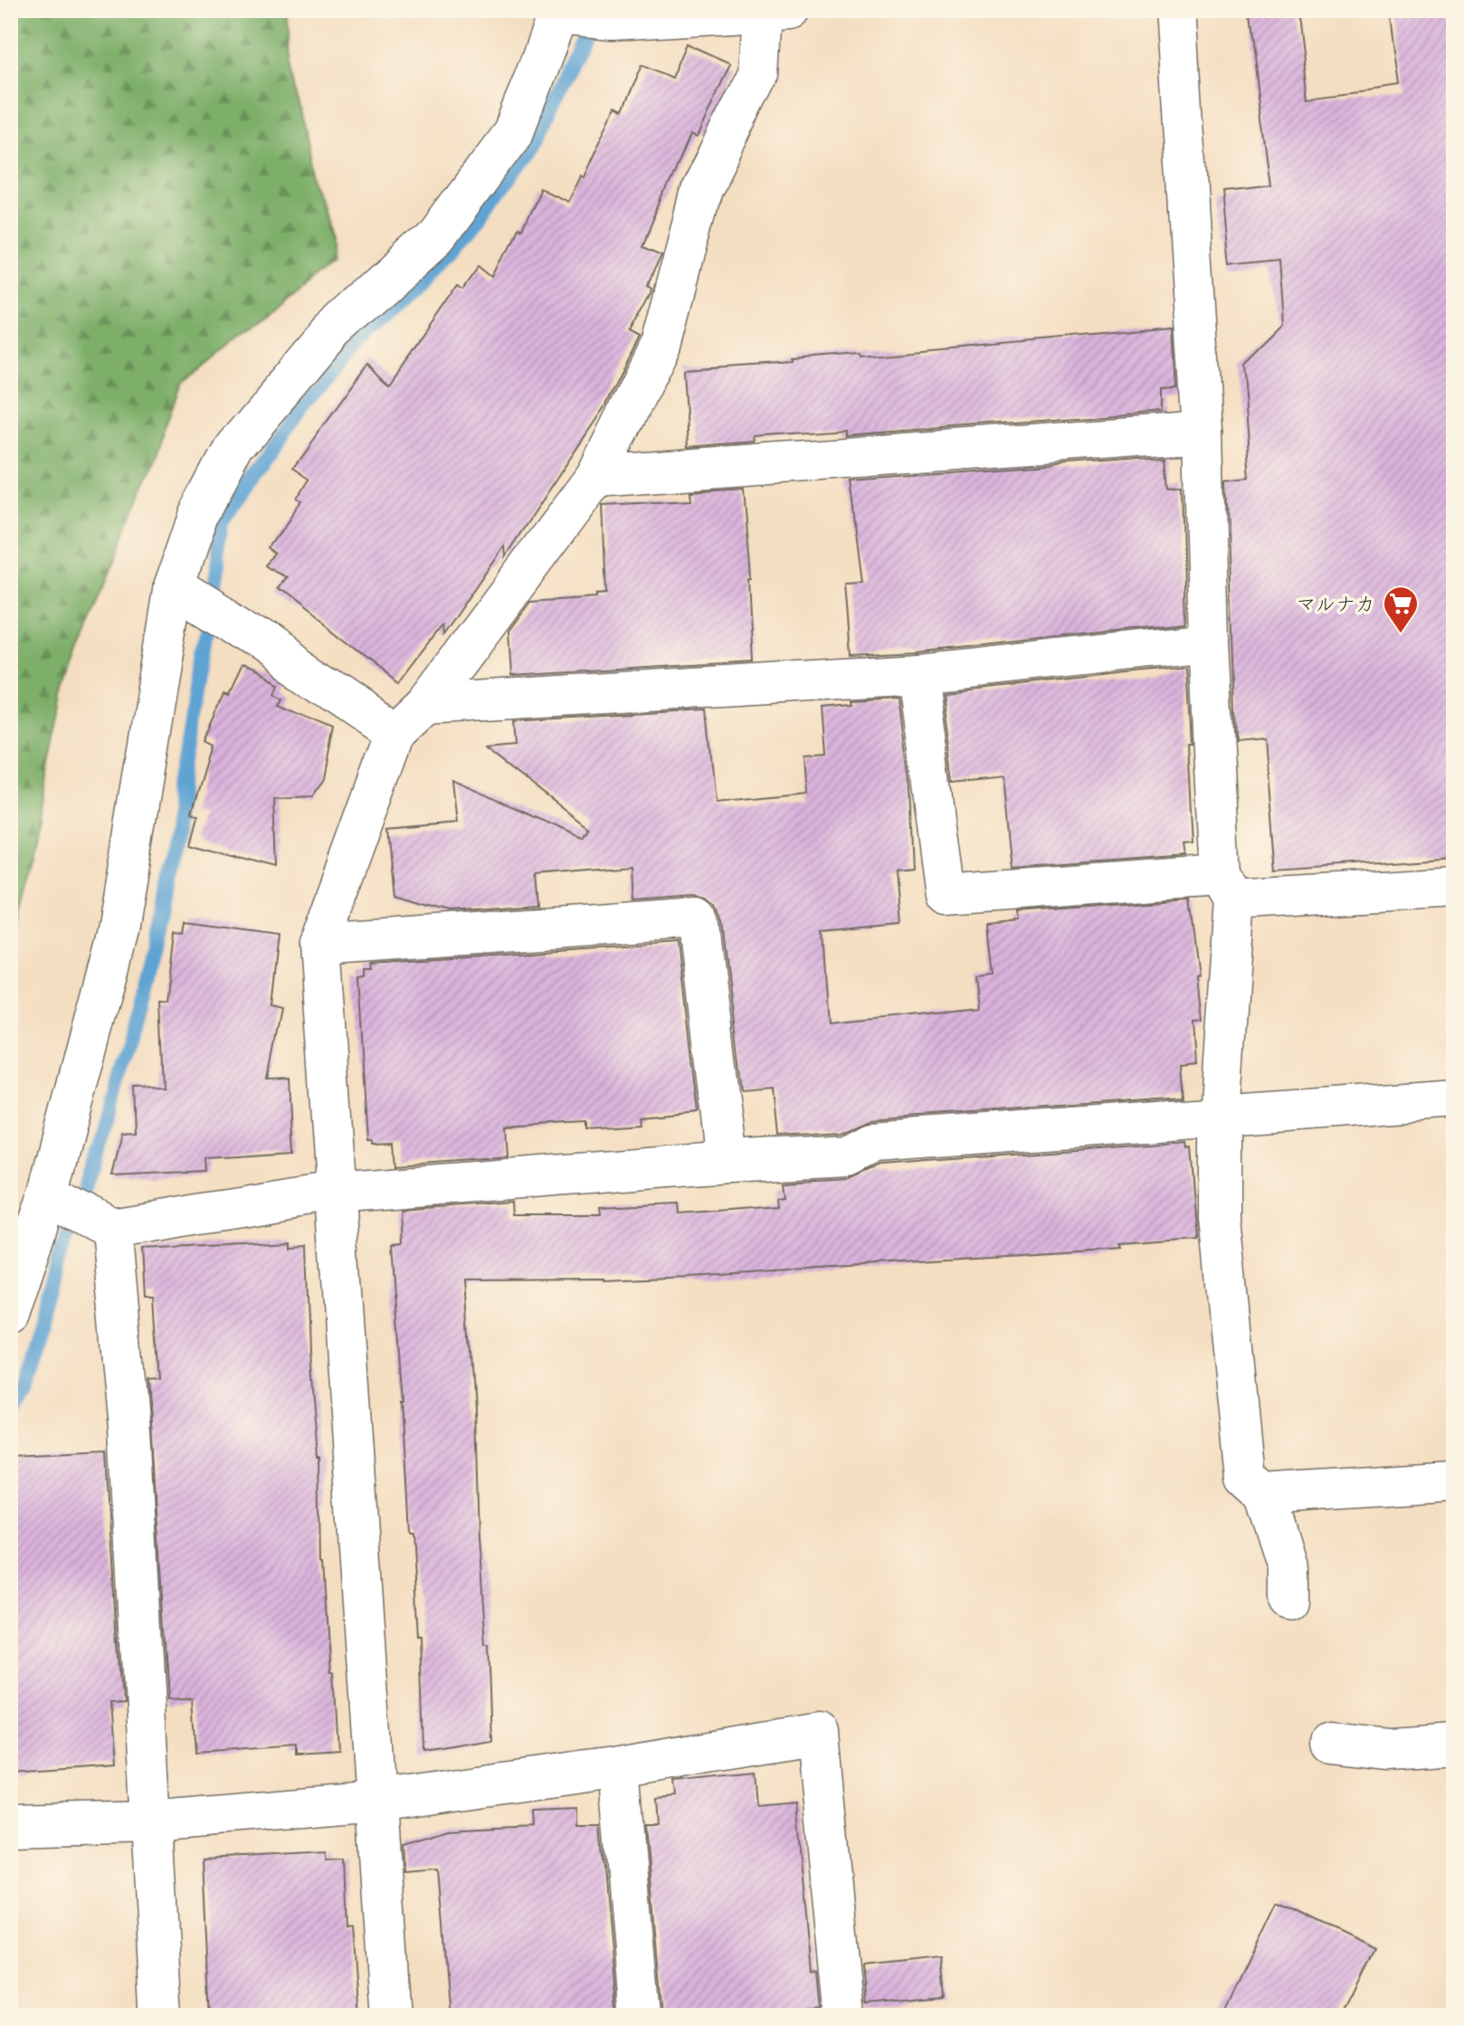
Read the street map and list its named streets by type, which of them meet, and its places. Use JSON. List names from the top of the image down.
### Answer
{
  "places": {
    "supermarket": ["マルナカ"]
  }
}
